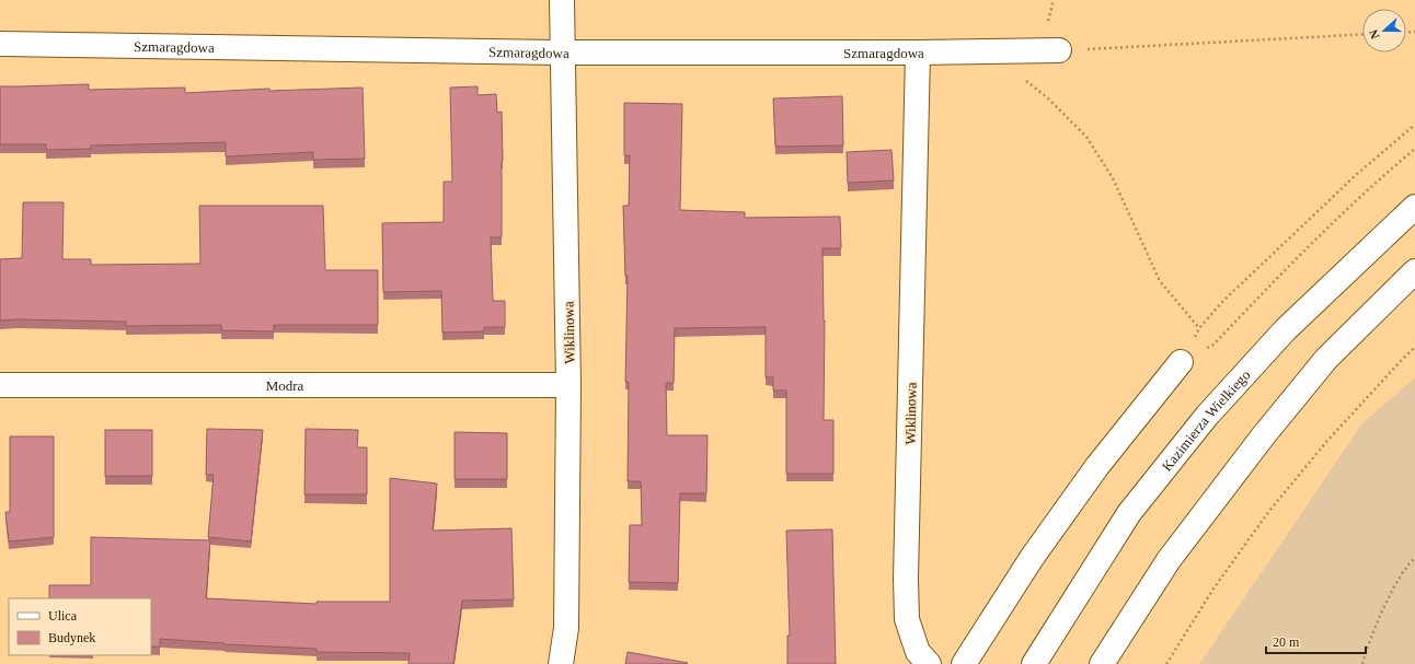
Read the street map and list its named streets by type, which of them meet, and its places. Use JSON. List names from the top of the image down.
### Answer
{
  "streets": {
    "street": [
      "Szmaragdowa",
      "Wiklinowa",
      "Modra",
      "Kazimierza Wielkiego"
    ]
  },
  "crossings": [
    ["Szmaragdowa", "Wiklinowa"],
    ["Wiklinowa", "Modra"]
  ],
  "legend": ["Ulica", "Budynek"],
  "scale_bar": "20 m",
  "north": "left"
}
